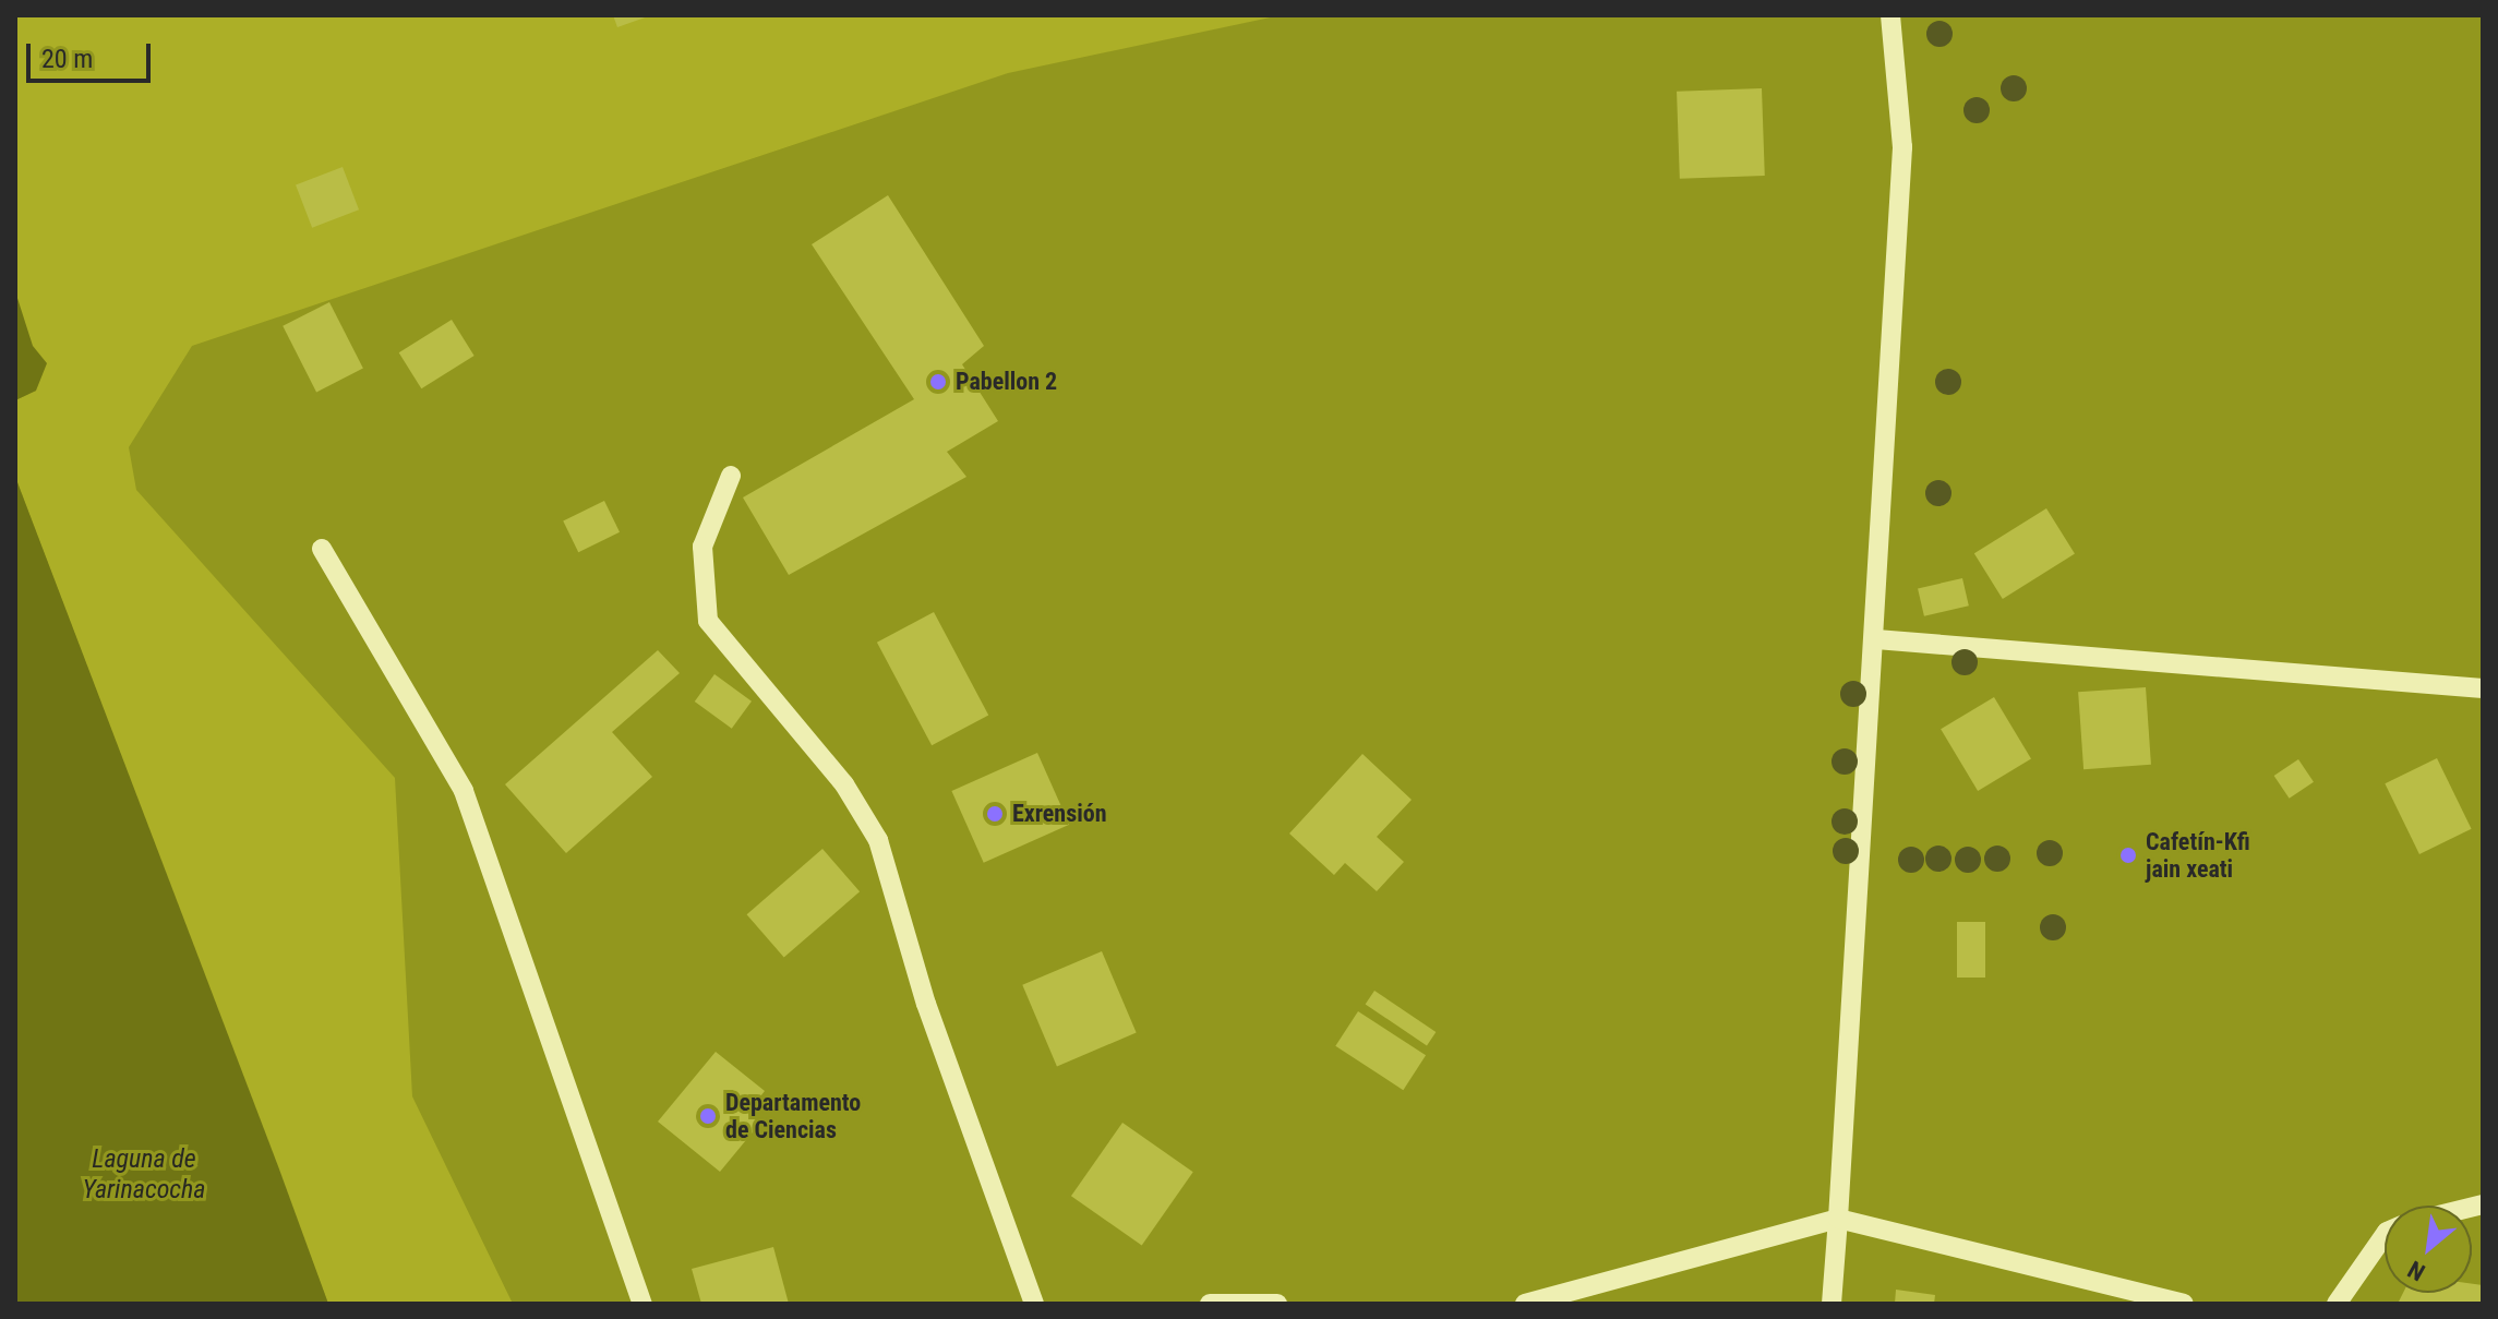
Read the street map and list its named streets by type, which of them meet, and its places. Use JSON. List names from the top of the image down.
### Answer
{
  "water": ["Laguna de Yarinacocha"],
  "places": [
    "Pabellon 2",
    "Exrensión",
    "Cafetín-Kfi jain xeati",
    "Departamento de Ciencias"
  ],
  "scale_bar": "20 m",
  "north": "bottom left"
}
